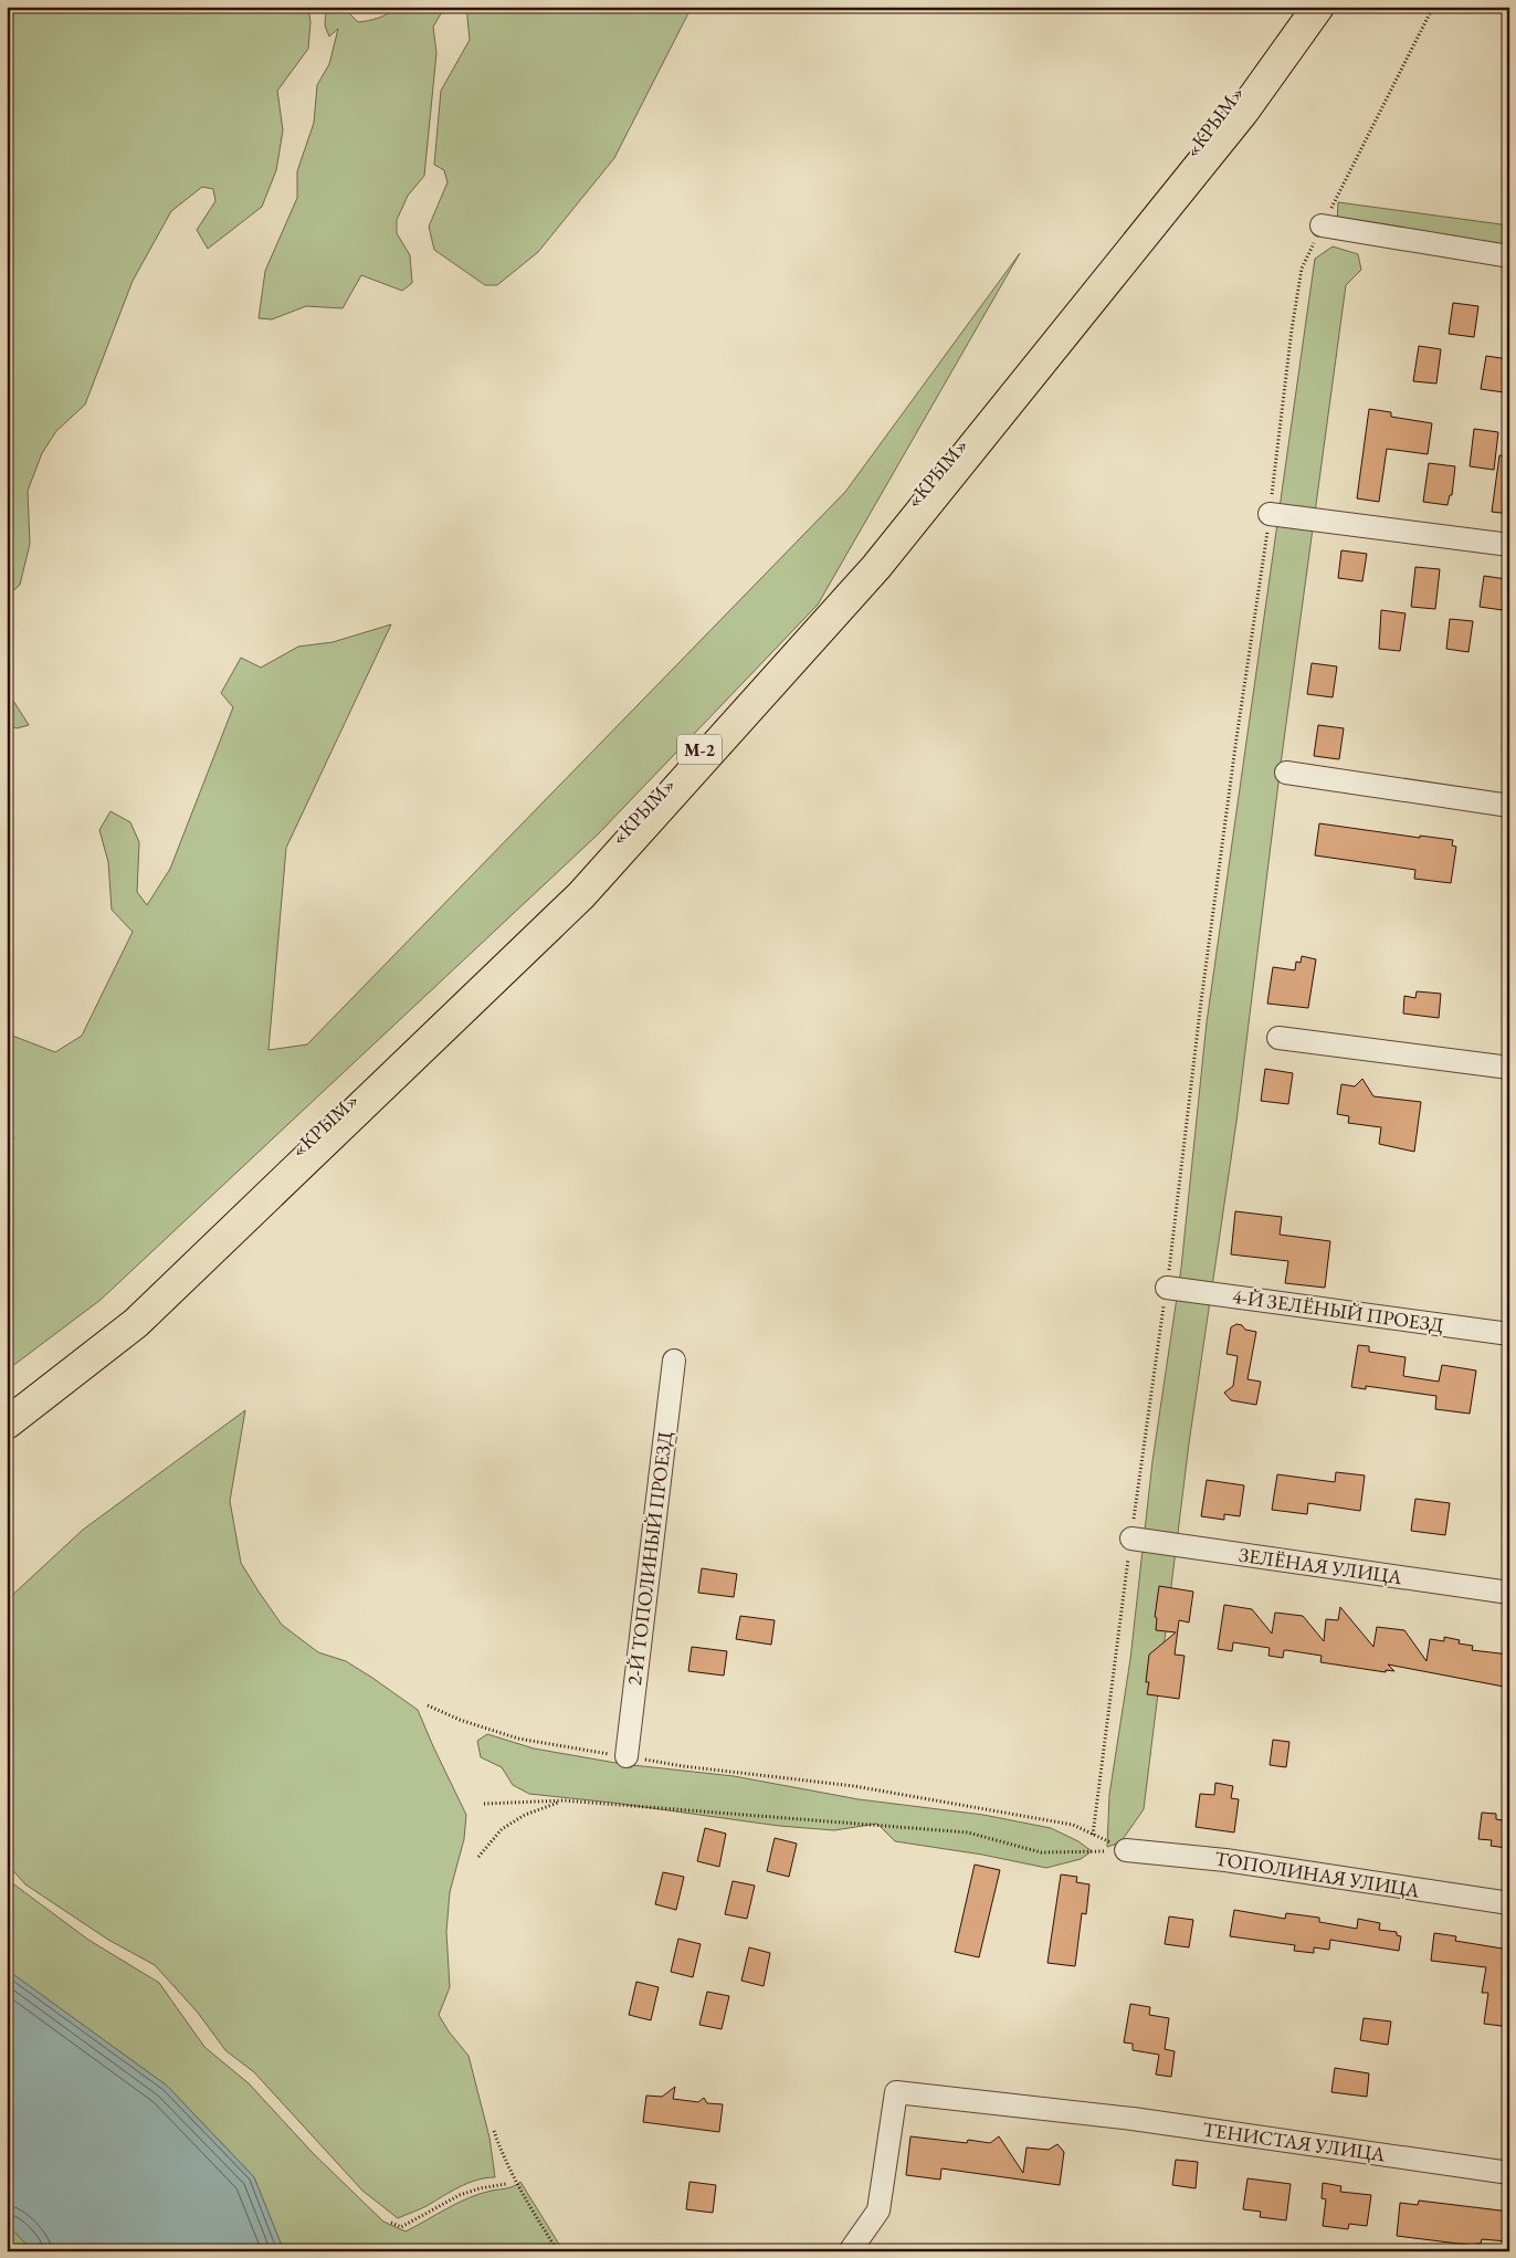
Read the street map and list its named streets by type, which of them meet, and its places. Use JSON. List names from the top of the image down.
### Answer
{
  "streets": {
    "highway": ["«КРЫМ»", "М-2"],
    "street": [
      "4-Й ЗЕЛЁНЫЙ ПРОЕЗД",
      "2-Й ТОПОЛИНЫЙ ПРОЕЗД",
      "ЗЕЛЁНАЯ УЛИЦА",
      "ТОПОЛИНАЯ УЛИЦА",
      "ТЕНИСТАЯ УЛИЦА"
    ]
  }
}
